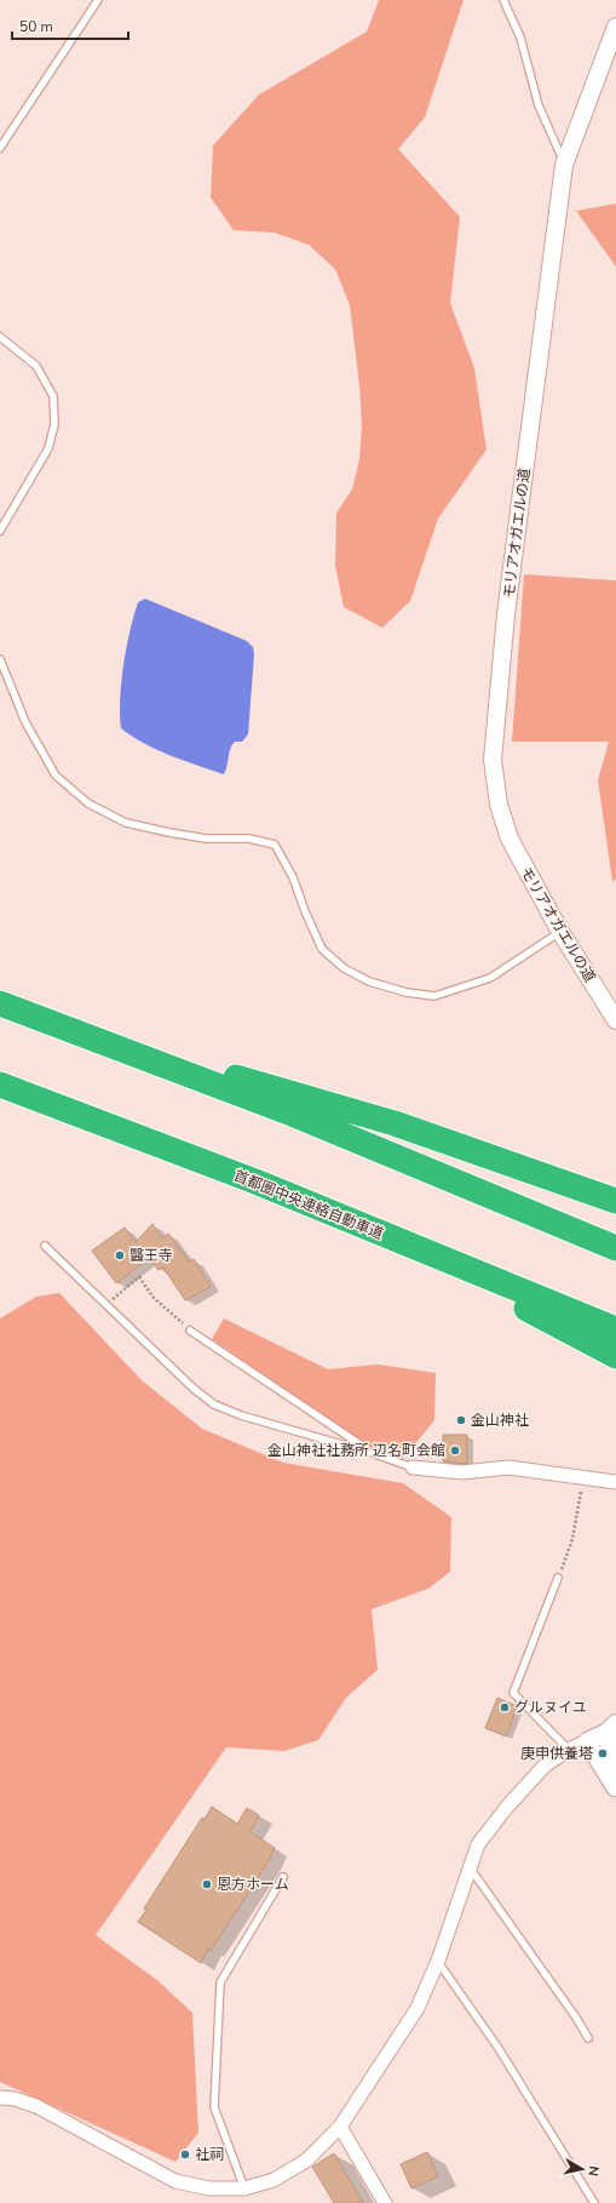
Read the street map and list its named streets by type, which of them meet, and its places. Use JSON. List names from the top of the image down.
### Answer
{
  "streets": {
    "highway": ["首都圏中央連絡自動車道"],
    "street": ["モリアオガエルの道"]
  },
  "places": [
    "醫王寺",
    "金山神社",
    "金山神社社務所 辺名町会館",
    "グルヌイユ",
    "庚申供養塔",
    "恩方ホーム",
    "社祠"
  ],
  "scale_bar": "50 m",
  "north": "right"
}
